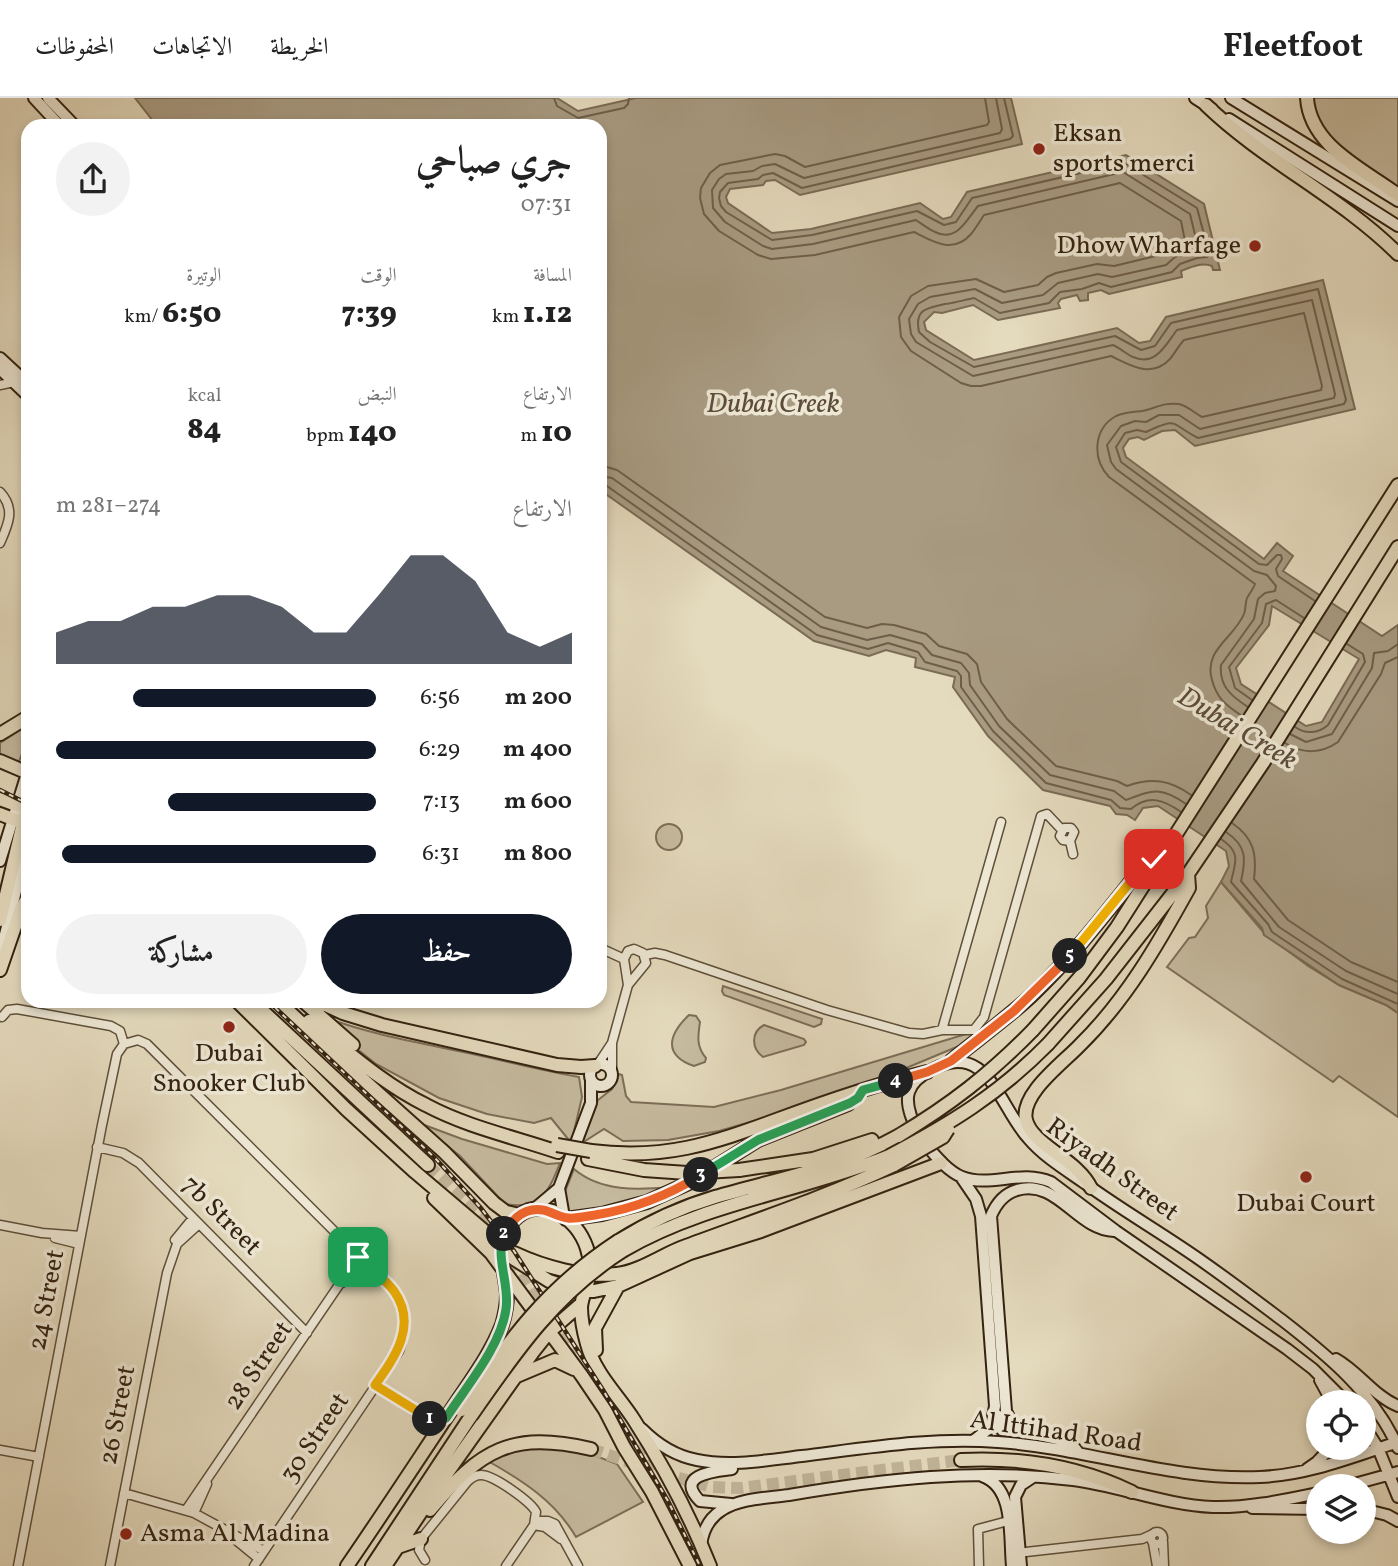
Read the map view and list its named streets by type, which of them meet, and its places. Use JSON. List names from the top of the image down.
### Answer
{
  "streets": {
    "main road": ["Riyadh Street", "Al Ittihad Road"],
    "street": [
      "7b Street",
      "24 Street",
      "28 Street",
      "26 Street",
      "30 Street"
    ]
  },
  "crossings": [
    ["Riyadh Street", "Al Ittihad Road"],
    ["7b Street", "24 Street"],
    ["7b Street", "28 Street"],
    ["7b Street", "26 Street"],
    ["24 Street", "30 Street"],
    ["28 Street", "30 Street"]
  ],
  "water": ["Dubai Creek"],
  "places": [
    "Eksan sports merci",
    "Dhow Wharfage",
    "Dubai Snooker Club",
    "Dubai Court",
    "Asma Al Madina"
  ],
  "page": {
    "header": "Fleetfoot",
    "nav": ["الخريطة", "الاتجاهات", "المحفوظات"],
    "heading": ["جري صباحي", "07:31"],
    "stats": [
      ["المسافة", "1.12 km"],
      ["الوقت", "7:39"],
      ["الوتيرة", "6:50 /km"],
      ["الارتفاع", "10 m"],
      ["النبض", "140 bpm"],
      ["kcal", "84"]
    ],
    "chart": ["الارتفاع", "274–281 m"],
    "list": [
      {
        "name": "200 m",
        "note": "6:56"
      },
      {
        "name": "400 m",
        "note": "6:29"
      },
      {
        "name": "600 m",
        "note": "7:13"
      },
      {
        "name": "800 m",
        "note": "6:31"
      }
    ],
    "buttons": ["حفظ", "مشاركة"],
    "pins": [
      "5",
      "4",
      "3",
      "2",
      "1"
    ]
  }
}
